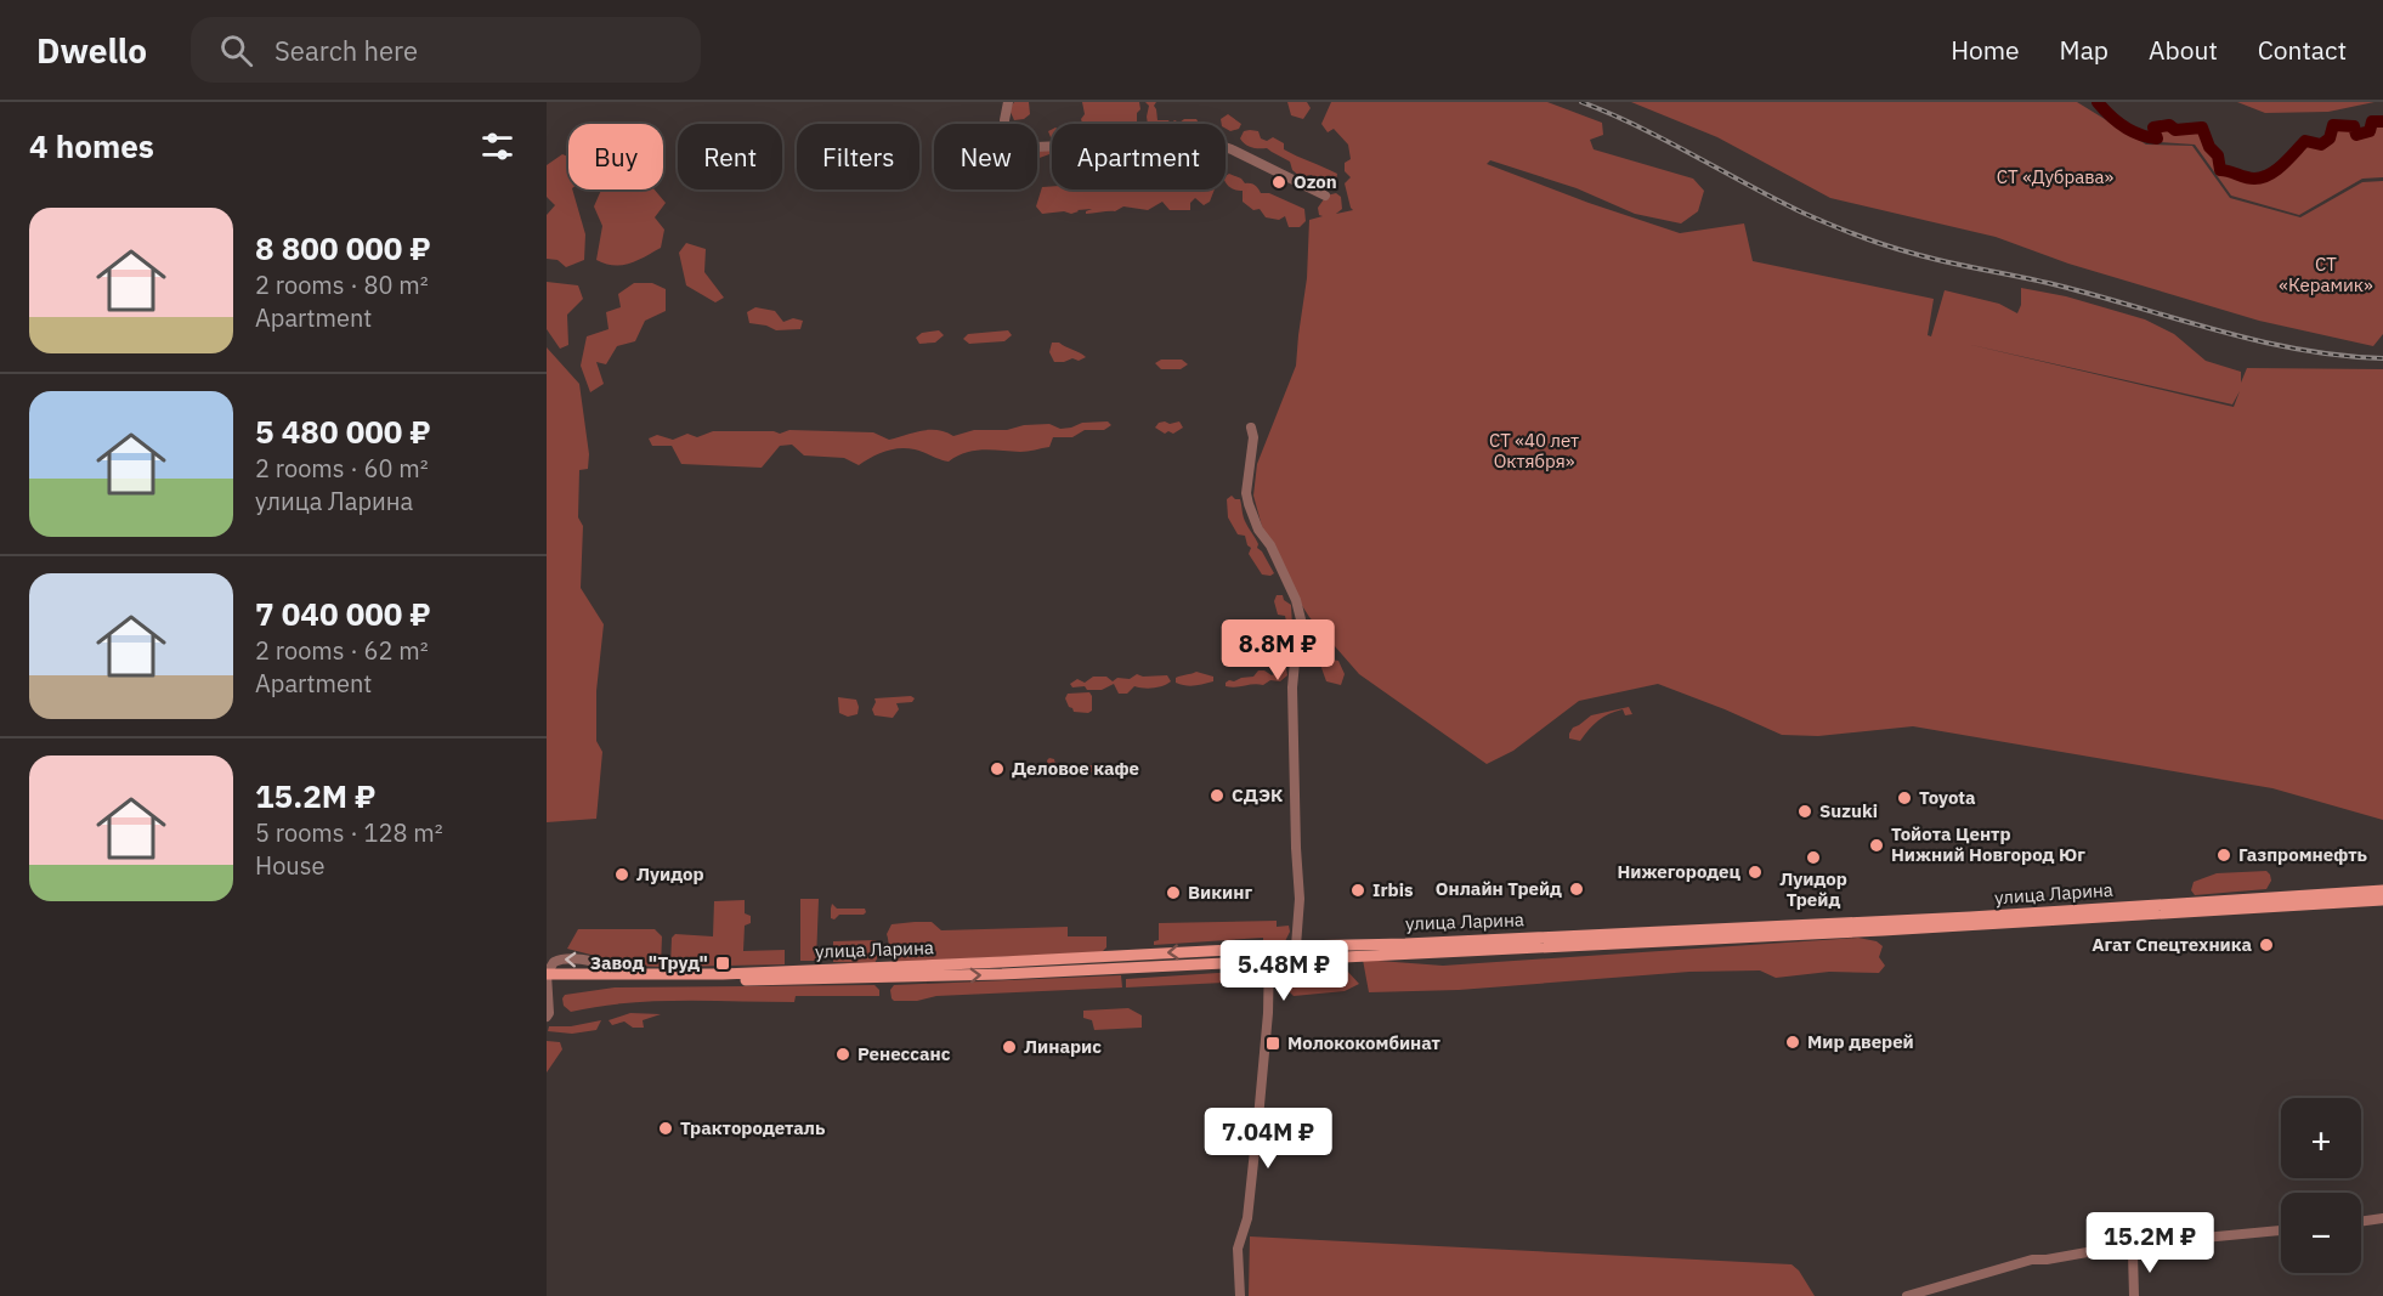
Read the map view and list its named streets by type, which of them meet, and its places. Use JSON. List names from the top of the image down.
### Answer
{
  "streets": {
    "main road": ["улица Ларина"]
  },
  "parks": ["СТ «Дубрава»", "СТ «Керамик»", "СТ «40 лет Октября»"],
  "places": {
    "other": [
      "Ozon",
      "Деловое кафе",
      "СДЭК",
      "Toyota",
      "Suzuki",
      "Тойота Центр Нижний Новгород Юг",
      "Газпромнефть",
      "Луидор Трейд",
      "Нижегородец",
      "Луидор",
      "Онлайн Трейд",
      "Irbis",
      "Викинг",
      "Агат Спецтехника",
      "Мир дверей",
      "Линарис",
      "Ренессанс",
      "Трактородеталь"
    ],
    "transit": ["Завод \"Труд\"", "Молококомбинат"]
  },
  "page": {
    "header": "Dwello",
    "search": "Search here",
    "nav": [
      "Home",
      "Map",
      "About",
      "Contact"
    ],
    "heading": "4 homes",
    "chip": [
      "Buy",
      "Rent",
      "Filters",
      "New",
      "Apartment"
    ],
    "list": [
      {
        "name": "8 800 000 ₽",
        "note": "2 rooms · 80 m² · Apartment"
      },
      {
        "name": "5 480 000 ₽",
        "note": "2 rooms · 60 m² · улица Ларина"
      },
      {
        "name": "7 040 000 ₽",
        "note": "2 rooms · 62 m² · Apartment"
      },
      {
        "name": "15.2M ₽",
        "note": "5 rooms · 128 m² · House"
      }
    ],
    "price": [
      "8.8M ₽",
      "5.48M ₽",
      "7.04M ₽",
      "15.2M ₽"
    ],
    "map_buttons": ["+", "−"]
  }
}
